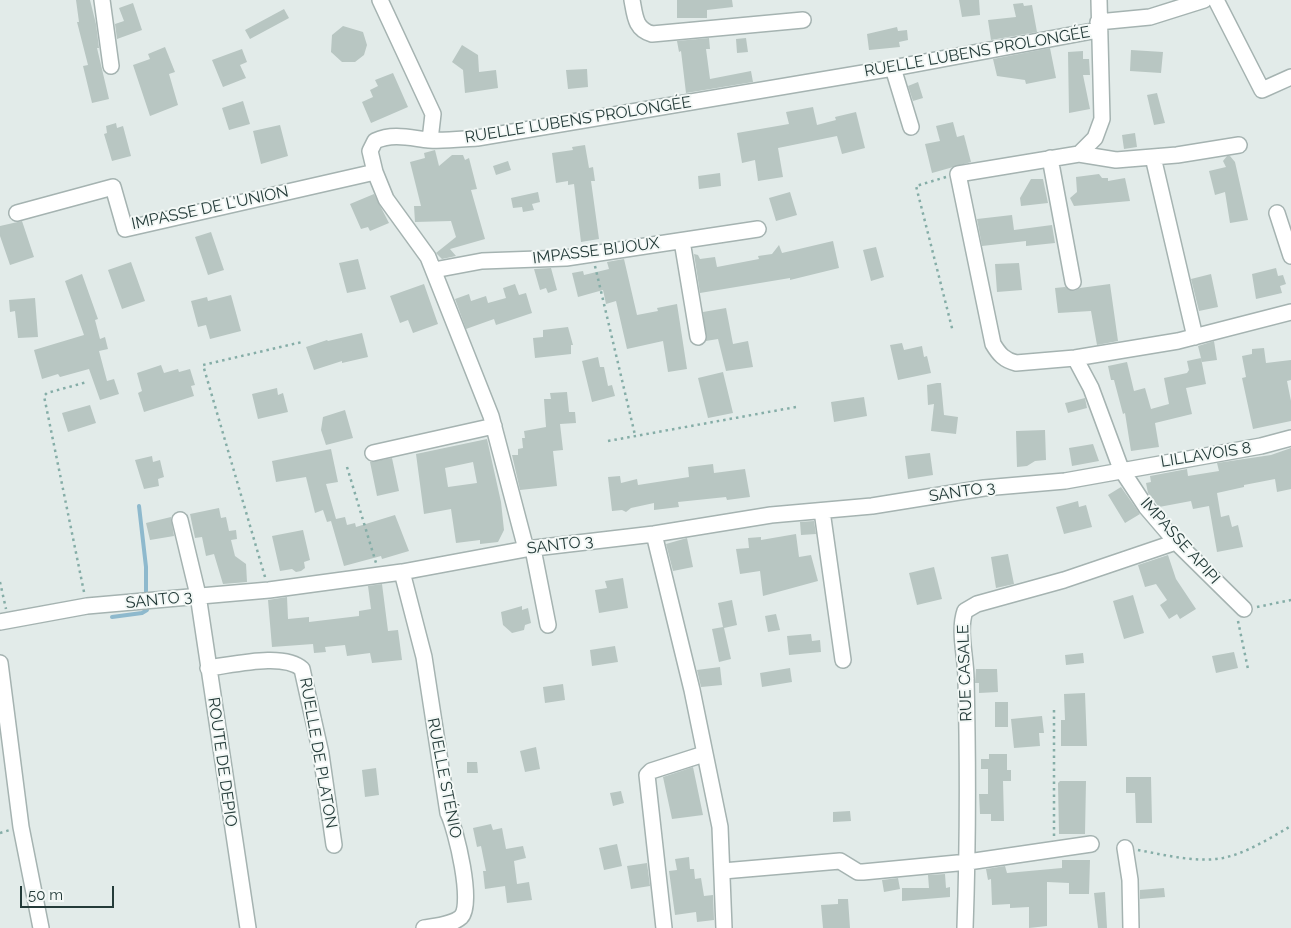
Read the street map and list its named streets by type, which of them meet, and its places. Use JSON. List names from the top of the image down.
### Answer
{
  "streets": {
    "street": [
      "RUELLE LUBENS PROLONGÉE",
      "IMPASSE DE L'UNION",
      "IMPASSE BIJOUX",
      "LILLAVOIS 8",
      "SANTO 3",
      "IMPASSE APIPI",
      "RUE CASALE",
      "RUELLE DE PLATON",
      "ROUTE DE DEPIO",
      "RUELLE STÉNIO"
    ]
  },
  "crossings": [
    ["RUELLE LUBENS PROLONGÉE", "IMPASSE DE L'UNION"],
    ["RUELLE LUBENS PROLONGÉE", "IMPASSE BIJOUX"],
    ["RUELLE LUBENS PROLONGÉE", "SANTO 3"],
    ["LILLAVOIS 8", "SANTO 3"],
    ["LILLAVOIS 8", "IMPASSE APIPI"],
    ["SANTO 3", "IMPASSE APIPI"],
    ["SANTO 3", "ROUTE DE DEPIO"],
    ["SANTO 3", "RUELLE STÉNIO"],
    ["IMPASSE APIPI", "RUE CASALE"],
    ["RUELLE DE PLATON", "ROUTE DE DEPIO"]
  ],
  "scale_bar": "50 m"
}
